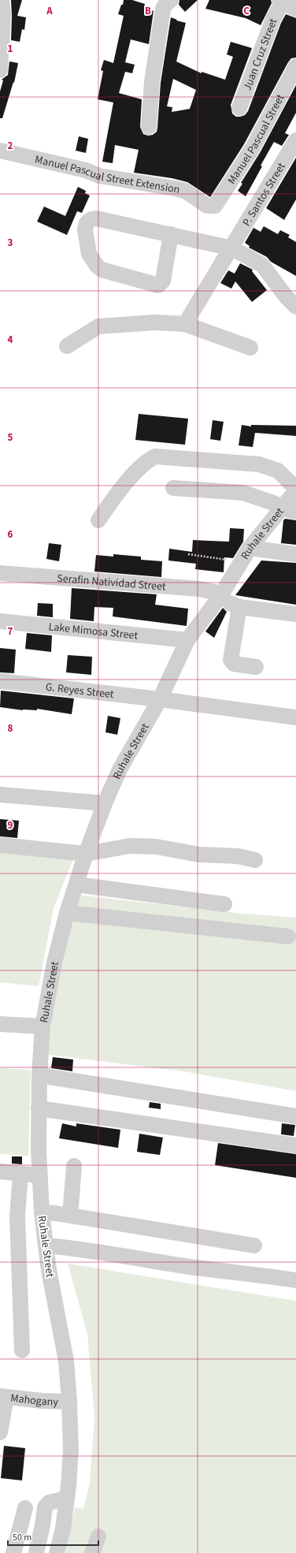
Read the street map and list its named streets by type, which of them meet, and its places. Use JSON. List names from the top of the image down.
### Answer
{
  "streets": {
    "street": [
      "Juan Cruz Street",
      "Manuel Pascual Street",
      "Manuel Pascual Street Extension",
      "P. Santos Street",
      "Ruhale Street",
      "Serafin Natividad Street",
      "Lake Mimosa Street",
      "G. Reyes Street",
      "Mahogany"
    ]
  },
  "crossings": [
    ["Manuel Pascual Street", "Manuel Pascual Street Extension"],
    ["Ruhale Street", "Serafin Natividad Street"],
    ["Ruhale Street", "Lake Mimosa Street"],
    ["Ruhale Street", "G. Reyes Street"],
    ["Ruhale Street", "Mahogany"]
  ],
  "scale_bar": "50 m",
  "grid": {
    "columns": ["A", "B", "C"],
    "rows": [
      "1",
      "2",
      "3",
      "4",
      "5",
      "6",
      "7",
      "8",
      "9"
    ]
  }
}
